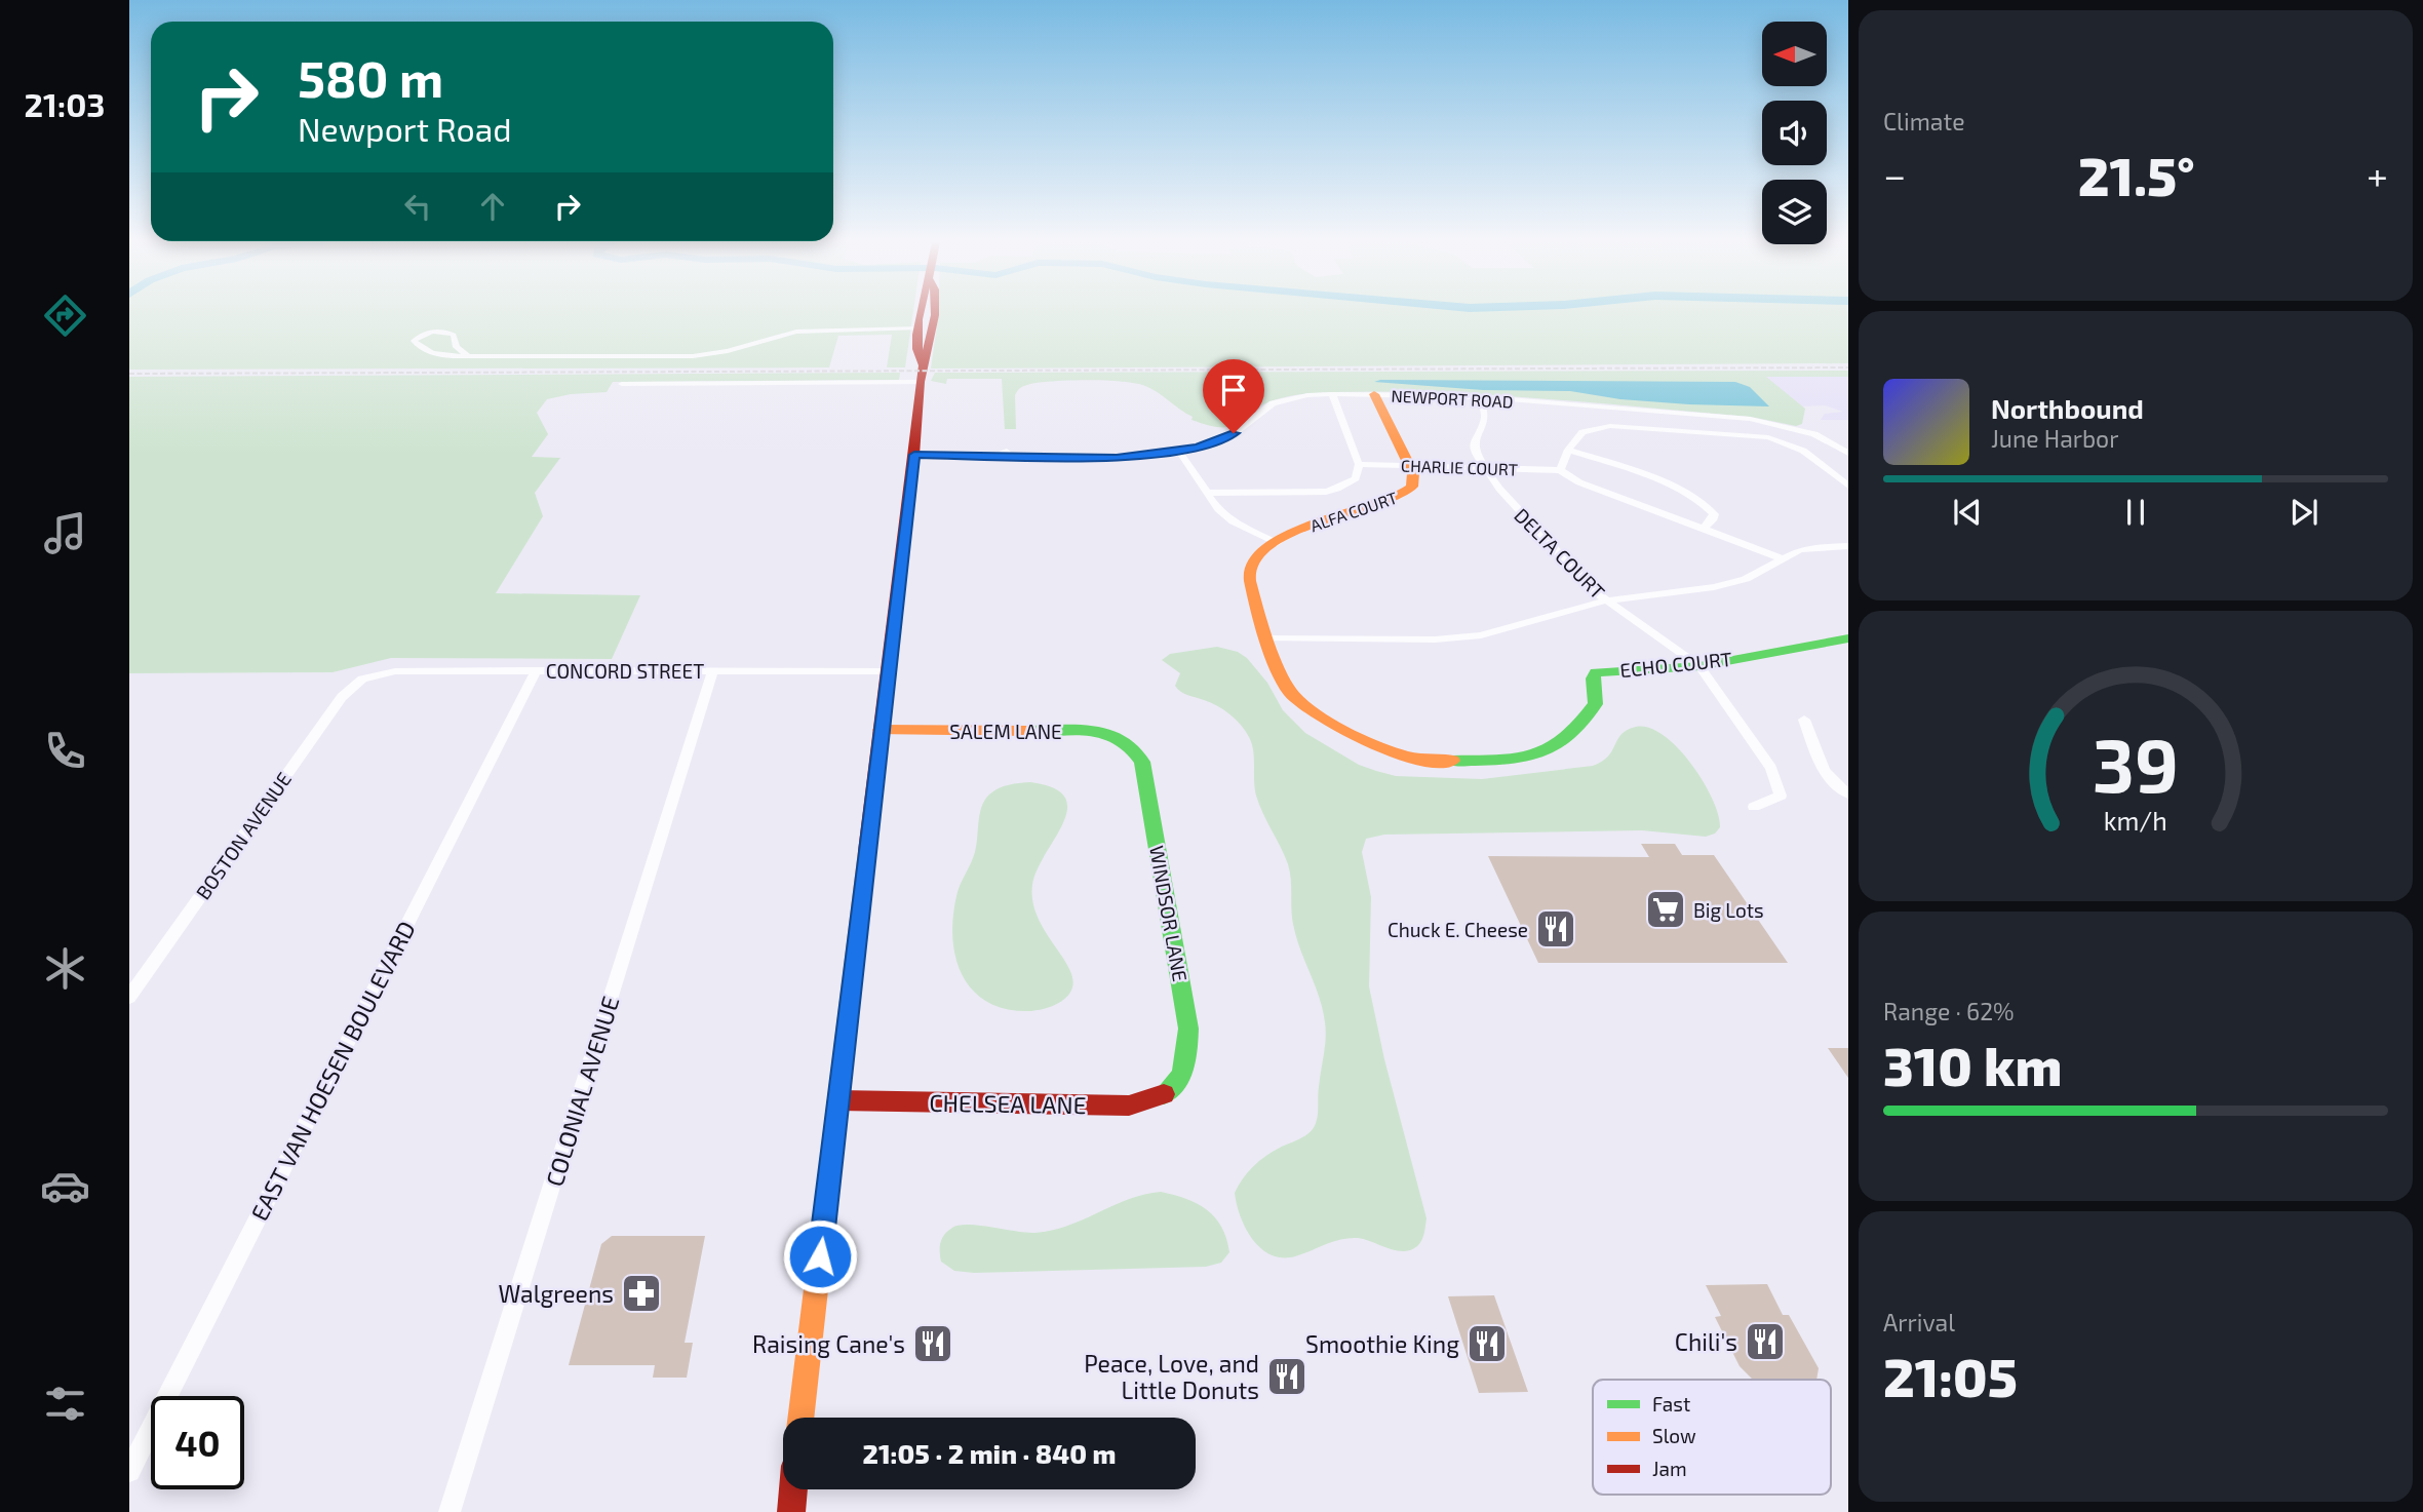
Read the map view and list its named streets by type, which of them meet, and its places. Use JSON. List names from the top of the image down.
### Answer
{
  "streets": {
    "street": [
      "NEWPORT ROAD",
      "CHARLIE COURT",
      "ALFA COURT",
      "DELTA COURT",
      "ECHO COURT",
      "CONCORD STREET",
      "SALEM LANE",
      "BOSTON AVENUE",
      "WINDSOR LANE",
      "EAST VAN HOESEN BOULEVARD",
      "COLONIAL AVENUE",
      "CHELSEA LANE"
    ]
  },
  "crossings": [
    ["NEWPORT ROAD", "ALFA COURT"],
    ["NEWPORT ROAD", "DELTA COURT"],
    ["CHARLIE COURT", "ALFA COURT"],
    ["CHARLIE COURT", "DELTA COURT"],
    ["ALFA COURT", "ECHO COURT"],
    ["DELTA COURT", "ECHO COURT"],
    ["CONCORD STREET", "BOSTON AVENUE"],
    ["CONCORD STREET", "EAST VAN HOESEN BOULEVARD"],
    ["CONCORD STREET", "COLONIAL AVENUE"],
    ["SALEM LANE", "WINDSOR LANE"],
    ["WINDSOR LANE", "CHELSEA LANE"]
  ],
  "places": {
    "supermarket": ["Big Lots"],
    "restaurant": [
      "Chuck E. Cheese",
      "Chili's",
      "Raising Cane's",
      "Smoothie King",
      "Peace, Love, and Little Donuts"
    ],
    "pharmacy": ["Walgreens"]
  },
  "legend": ["Fast", "Slow", "Jam"],
  "north": "left",
  "page": {
    "tabs": "21:03",
    "tile": [
      "Climate",
      ["Range · 62%", "310 km"],
      ["Arrival", "21:05"]
    ],
    "turn": ["580 m", "Newport Road"],
    "heat": ["−", "21.5°", "+"],
    "song": ["Northbound", "June Harbor"],
    "limit": "40",
    "trip": "21:05 · 2 min · 840 m",
    "gauge": ["39", "km/h"]
  }
}
